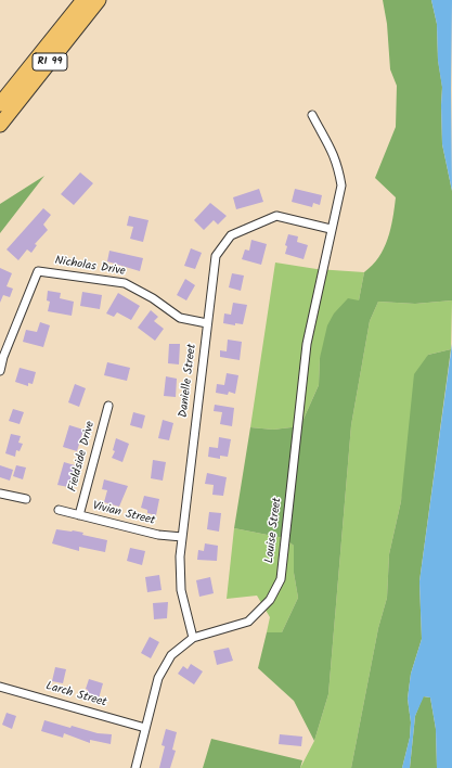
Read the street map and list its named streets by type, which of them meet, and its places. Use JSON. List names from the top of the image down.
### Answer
{
  "streets": {
    "highway": ["RI 99"],
    "street": [
      "Nicholas Drive",
      "Danielle Street",
      "Fieldside Drive",
      "Vivian Street",
      "Louise Street",
      "Larch Street"
    ]
  },
  "crossings": [
    ["Nicholas Drive", "Danielle Street"],
    ["Danielle Street", "Vivian Street"],
    ["Danielle Street", "Louise Street"],
    ["Fieldside Drive", "Vivian Street"],
    ["Louise Street", "Larch Street"]
  ]
}
